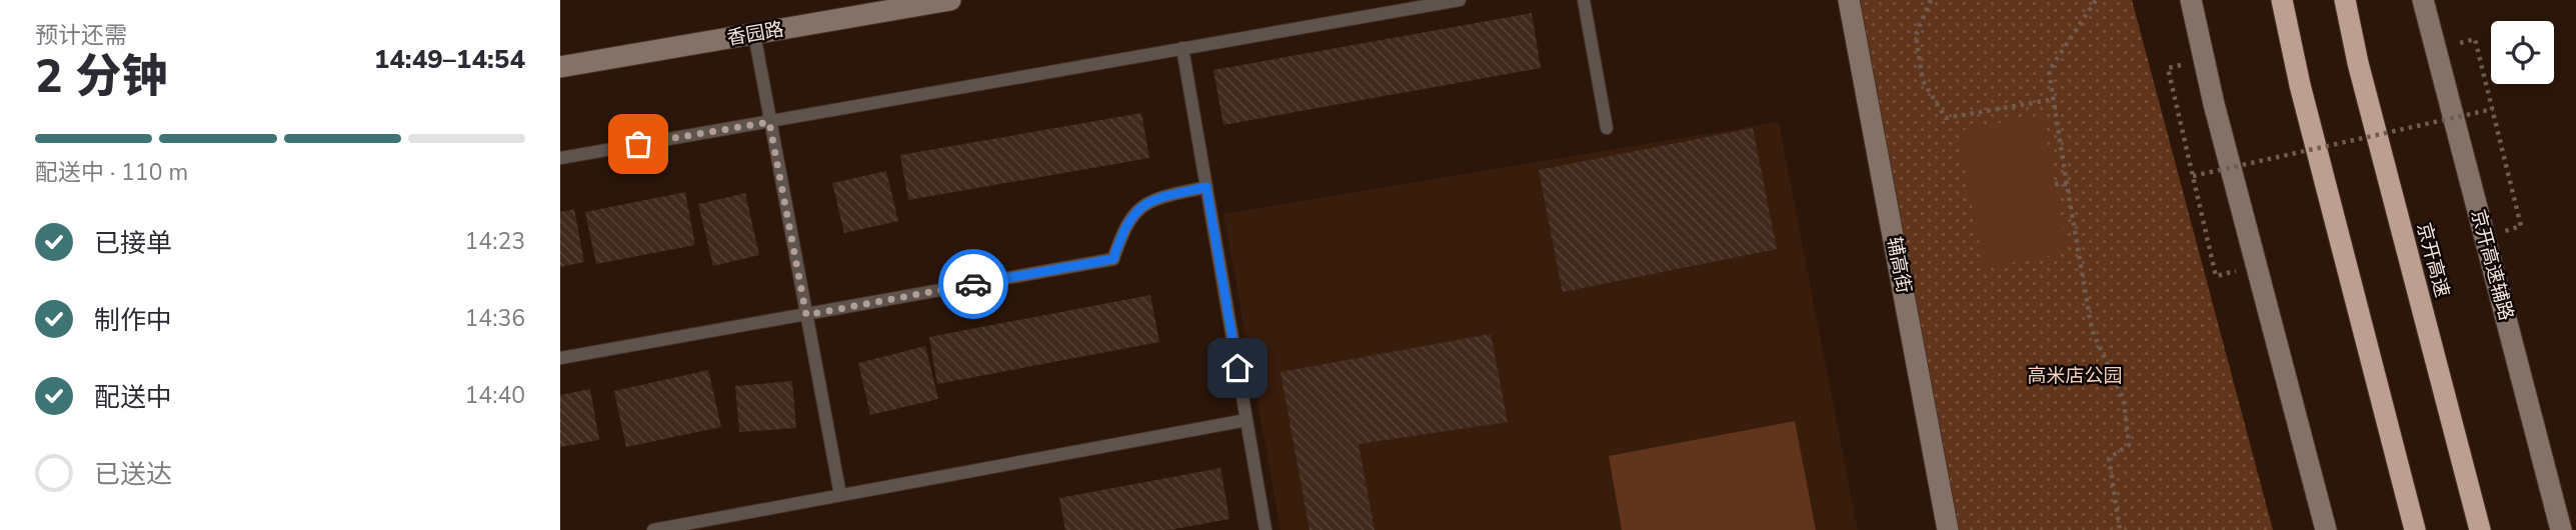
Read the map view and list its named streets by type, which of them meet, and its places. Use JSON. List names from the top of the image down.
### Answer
{
  "streets": {
    "highway": ["京开高速"],
    "main road": ["香园路", "辅高街", "京开高速辅路"]
  },
  "parks": ["高米店公园"],
  "page": {
    "heading": ["2 分钟", "预计还需", "14:49–14:54"],
    "bar": "配送中 · 110 m",
    "list": [
      ["已接单", "14:23"],
      ["制作中", "14:36"],
      ["配送中", "14:40"],
      "已送达"
    ]
  }
}
